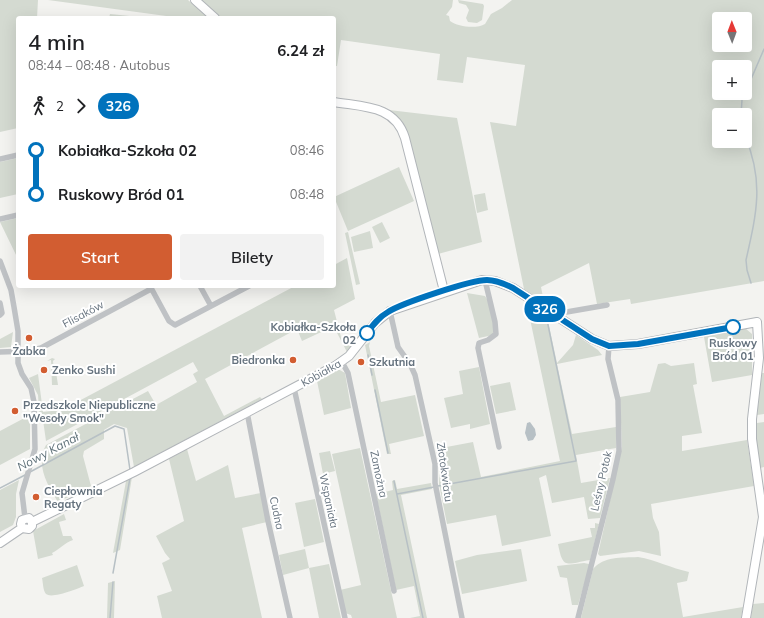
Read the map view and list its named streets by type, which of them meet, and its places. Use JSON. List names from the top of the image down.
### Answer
{
  "streets": {
    "street": [
      "Flisaków",
      "Kobiałka",
      "Złotokwiatu",
      "Zamożna",
      "Leśny Potok",
      "Wspaniała",
      "Cudna"
    ]
  },
  "crossings": [
    ["Kobiałka", "Złotokwiatu"],
    ["Kobiałka", "Zamożna"],
    ["Kobiałka", "Leśny Potok"],
    ["Kobiałka", "Wspaniała"],
    ["Kobiałka", "Cudna"]
  ],
  "water": ["Nowy Kanał"],
  "places": [
    "Ruskowy Bród 01",
    "Kobiałka-Szkoła 02",
    "Żabka",
    "Biedronka",
    "Szkutnia",
    "Zenko Sushi",
    "Przedszkole Niepubliczne \"Wesoły Smok\"",
    "Ciepłownia Regaty"
  ],
  "lines": ["bus line 326"],
  "north": "top",
  "page": {
    "on_map": "326",
    "map_buttons": ["+", "−"],
    "heading": ["4 min", "08:44 – 08:48 · Autobus", "6.24 zł"],
    "legs": ["2", "326"],
    "list": [
      {
        "name": "Kobiałka-Szkoła 02",
        "value": "08:46"
      },
      {
        "name": "Ruskowy Bród 01",
        "value": "08:48"
      }
    ],
    "buttons": ["Start", "Bilety"]
  }
}
